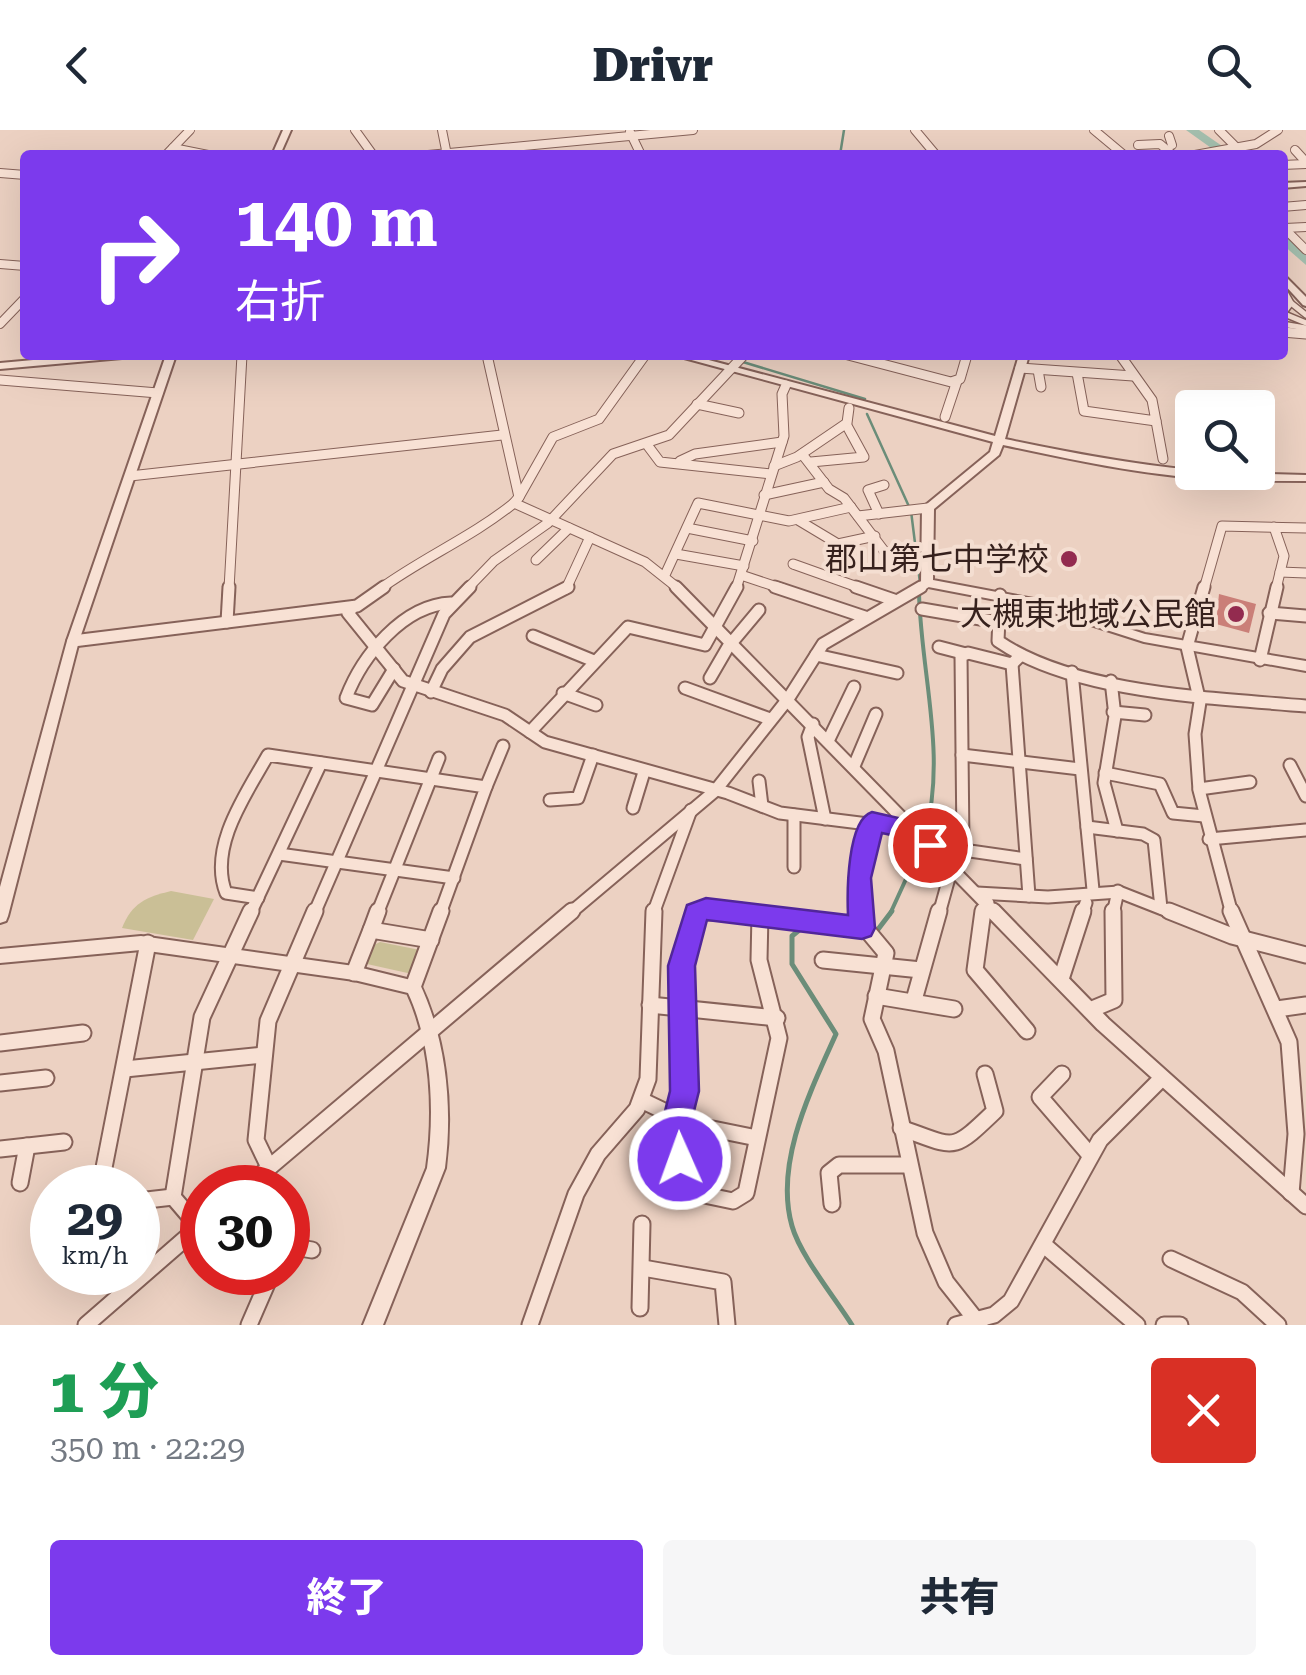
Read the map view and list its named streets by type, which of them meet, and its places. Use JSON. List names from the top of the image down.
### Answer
{
  "places": ["郡山第七中学校", "大槻東地域公民館"],
  "page": {
    "header": "Drivr",
    "turn": ["140 m", "右折"],
    "speed": "29 km/h",
    "limit": "30",
    "heading": ["1 分", "350 m · 22:29"],
    "buttons": ["終了", "共有"]
  }
}
